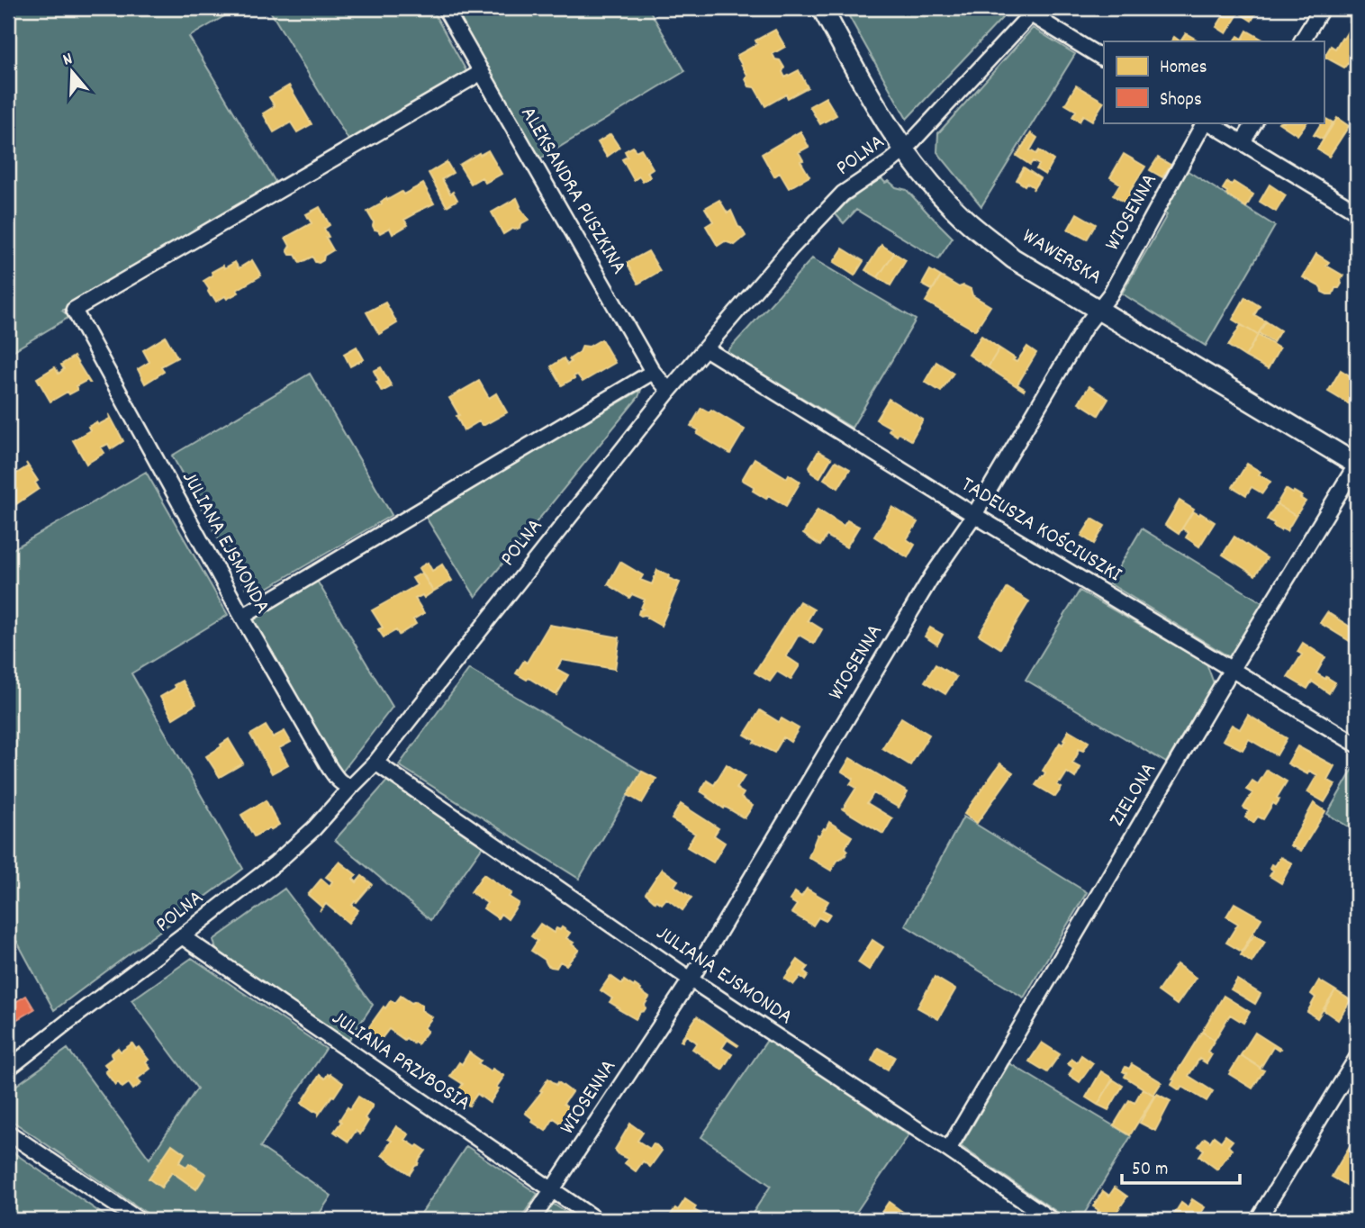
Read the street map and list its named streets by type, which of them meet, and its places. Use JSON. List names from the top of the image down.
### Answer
{
  "streets": {
    "street": [
      "POLNA",
      "ALEKSANDRA PUSZKINA",
      "WIOSENNA",
      "WAWERSKA",
      "TADEUSZA KOŚCIUSZKI",
      "JULIANA EJSMONDA",
      "ZIELONA",
      "JULIANA PRZYBOSIA"
    ]
  },
  "crossings": [
    ["POLNA", "ALEKSANDRA PUSZKINA"],
    ["POLNA", "WAWERSKA"],
    ["POLNA", "TADEUSZA KOŚCIUSZKI"],
    ["POLNA", "JULIANA EJSMONDA"],
    ["POLNA", "JULIANA PRZYBOSIA"],
    ["ALEKSANDRA PUSZKINA", "JULIANA EJSMONDA"],
    ["WIOSENNA", "WAWERSKA"],
    ["WIOSENNA", "TADEUSZA KOŚCIUSZKI"],
    ["WIOSENNA", "JULIANA EJSMONDA"],
    ["WIOSENNA", "JULIANA PRZYBOSIA"],
    ["WAWERSKA", "ZIELONA"],
    ["TADEUSZA KOŚCIUSZKI", "ZIELONA"],
    ["JULIANA EJSMONDA", "ZIELONA"]
  ],
  "legend": ["Homes", "Shops"],
  "scale_bar": "50 m",
  "north": "top"
}
